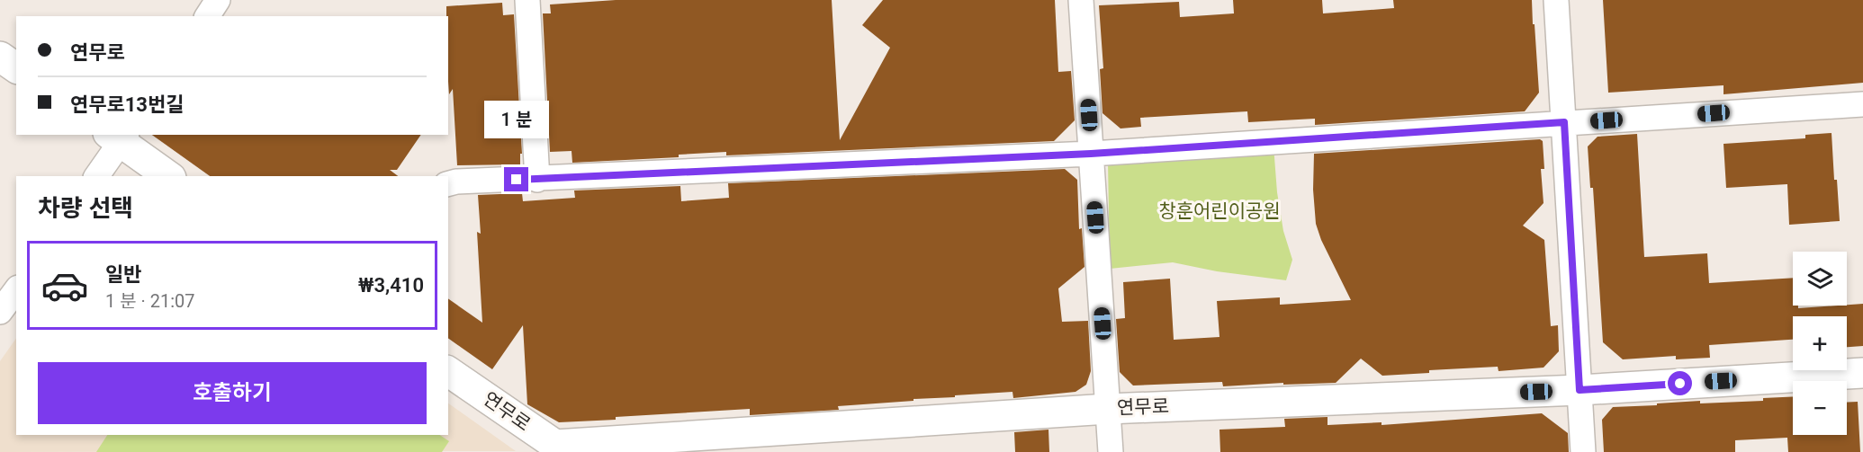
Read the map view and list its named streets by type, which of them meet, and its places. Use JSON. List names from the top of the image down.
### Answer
{
  "streets": {
    "street": ["연무로"]
  },
  "parks": ["창훈어린이공원"],
  "page": {
    "banner": ["연무로", "연무로13번길"],
    "bubble": "1 분",
    "heading": "차량 선택",
    "list": [
      {
        "name": "일반",
        "note": "1 분 · 21:07",
        "value": "₩3,410"
      }
    ],
    "map_buttons": ["+", "−"],
    "buttons": "호출하기"
  }
}
